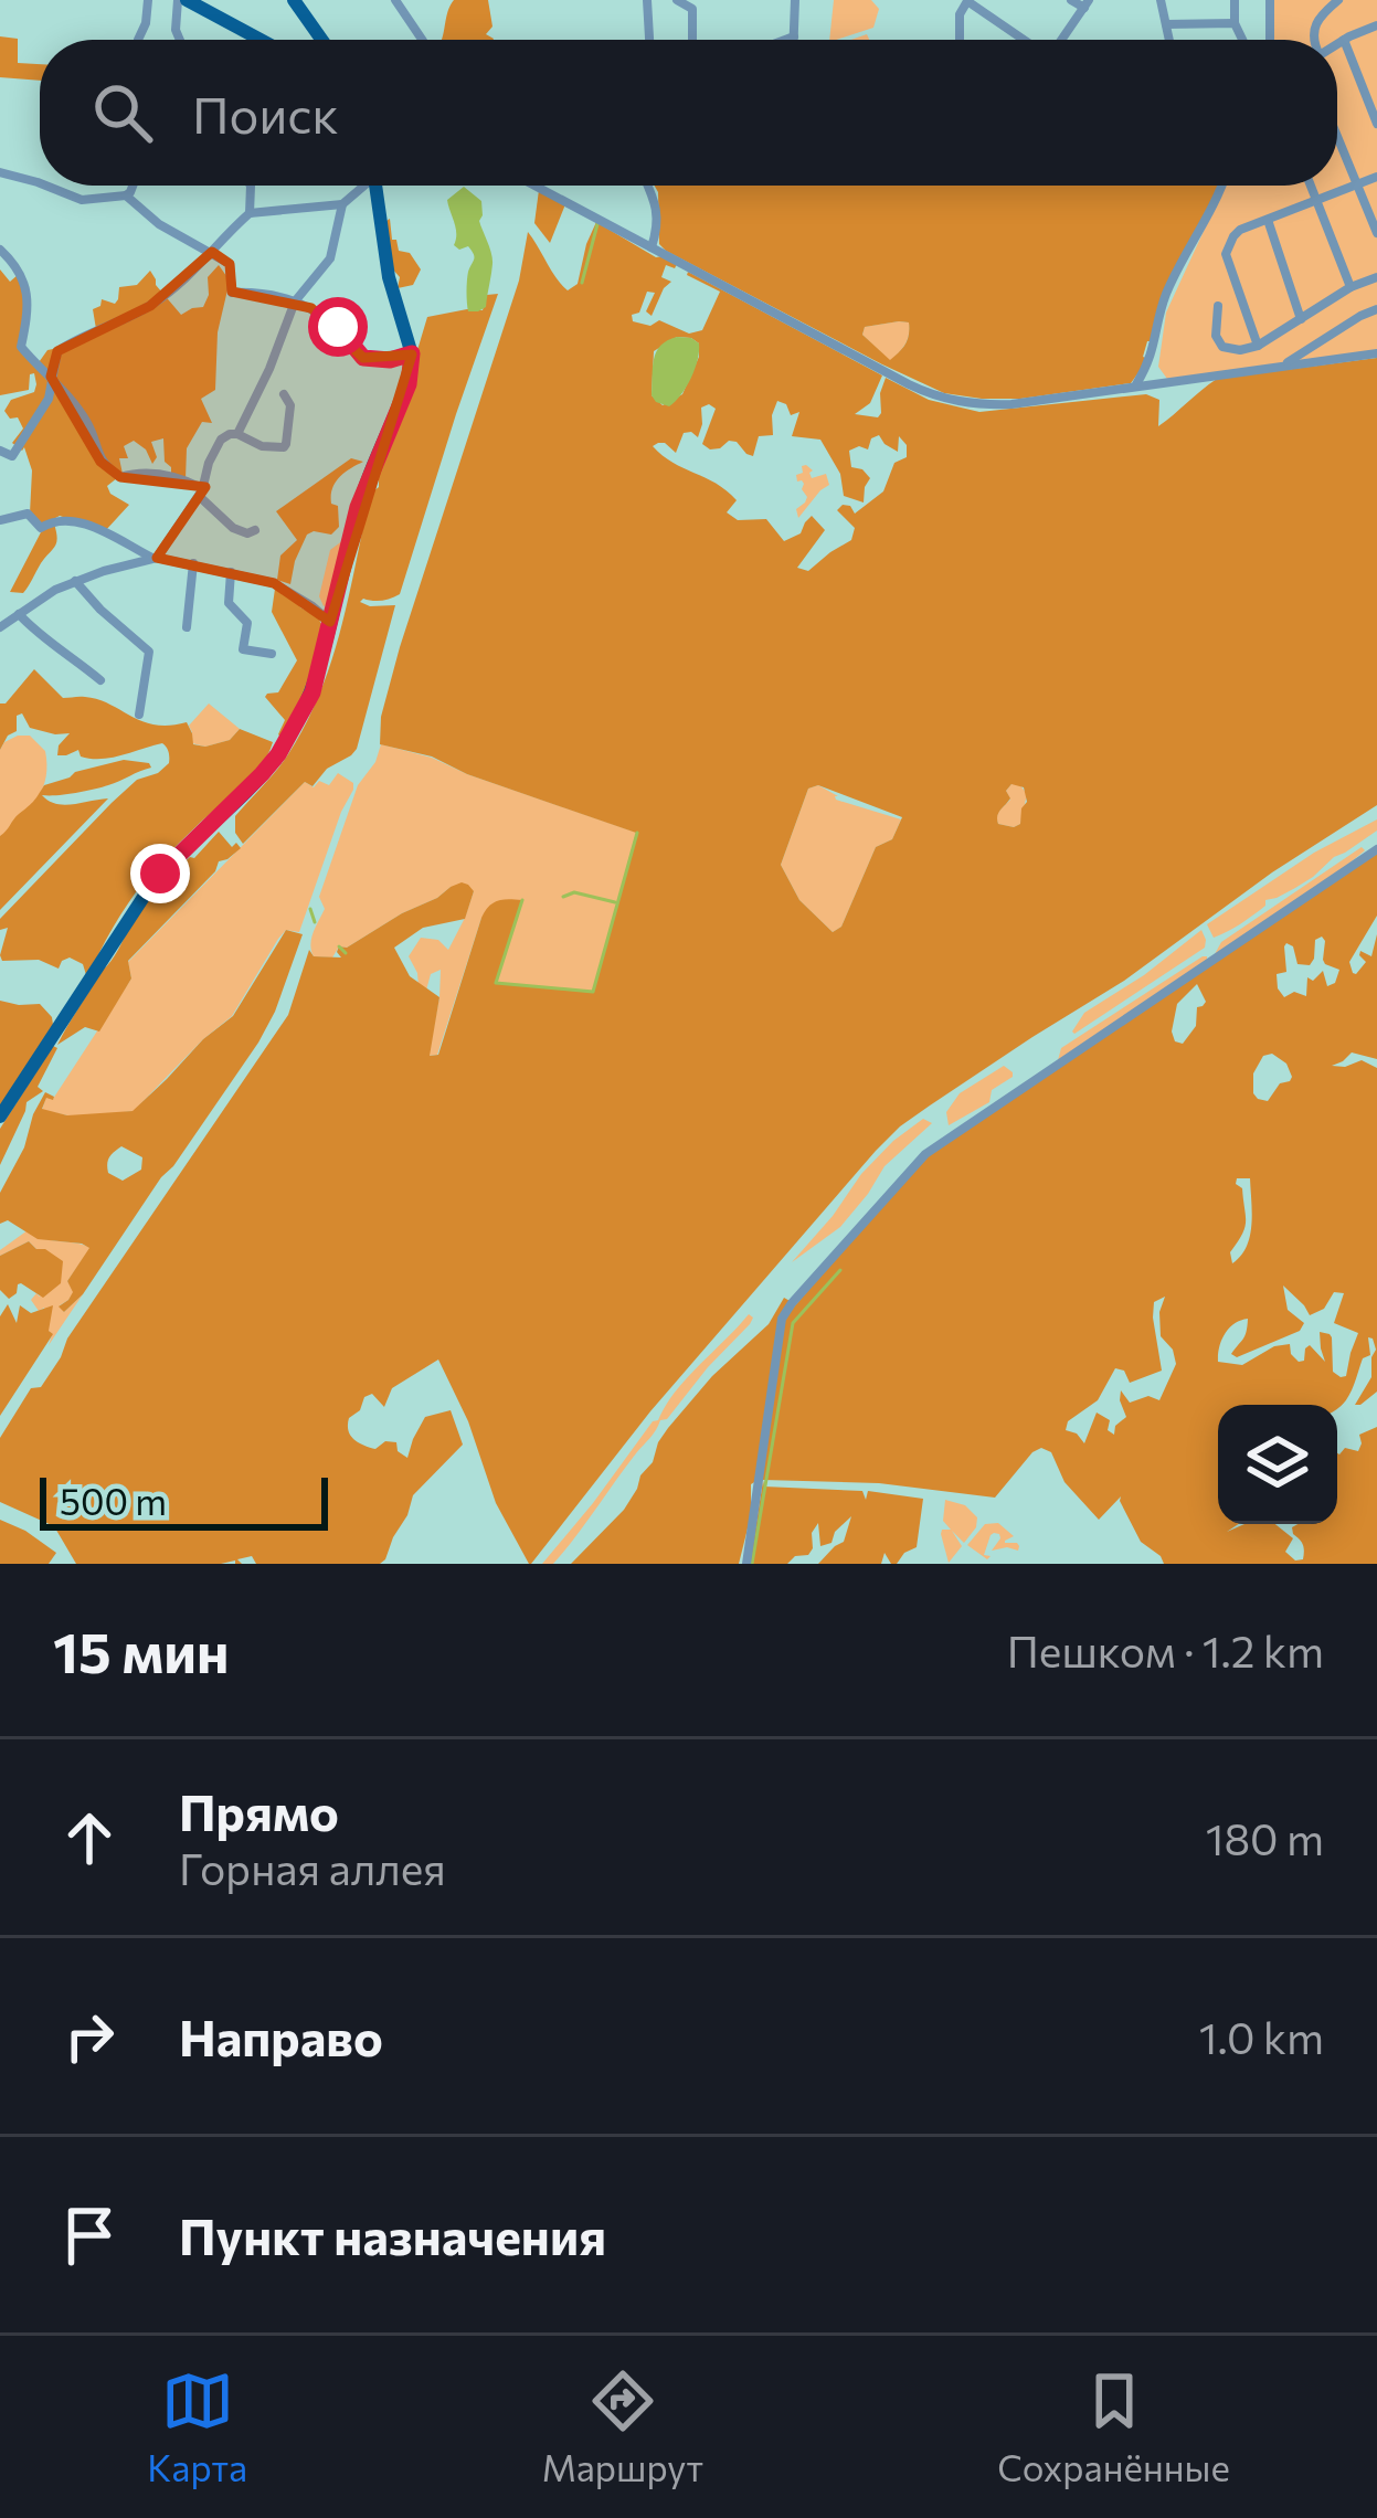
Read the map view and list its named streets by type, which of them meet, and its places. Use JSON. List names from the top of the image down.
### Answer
{
  "scale_bar": "500 m",
  "page": {
    "search": "Поиск",
    "scale": "500 m",
    "heading": ["15 мин", "Пешком · 1.2 km"],
    "list": [
      ["Прямо", "Горная аллея", "180 m"],
      ["Направо", "1.0 km"],
      "Пункт назначения"
    ],
    "nav": ["Карта", "Маршрут", "Сохранённые"]
  }
}
